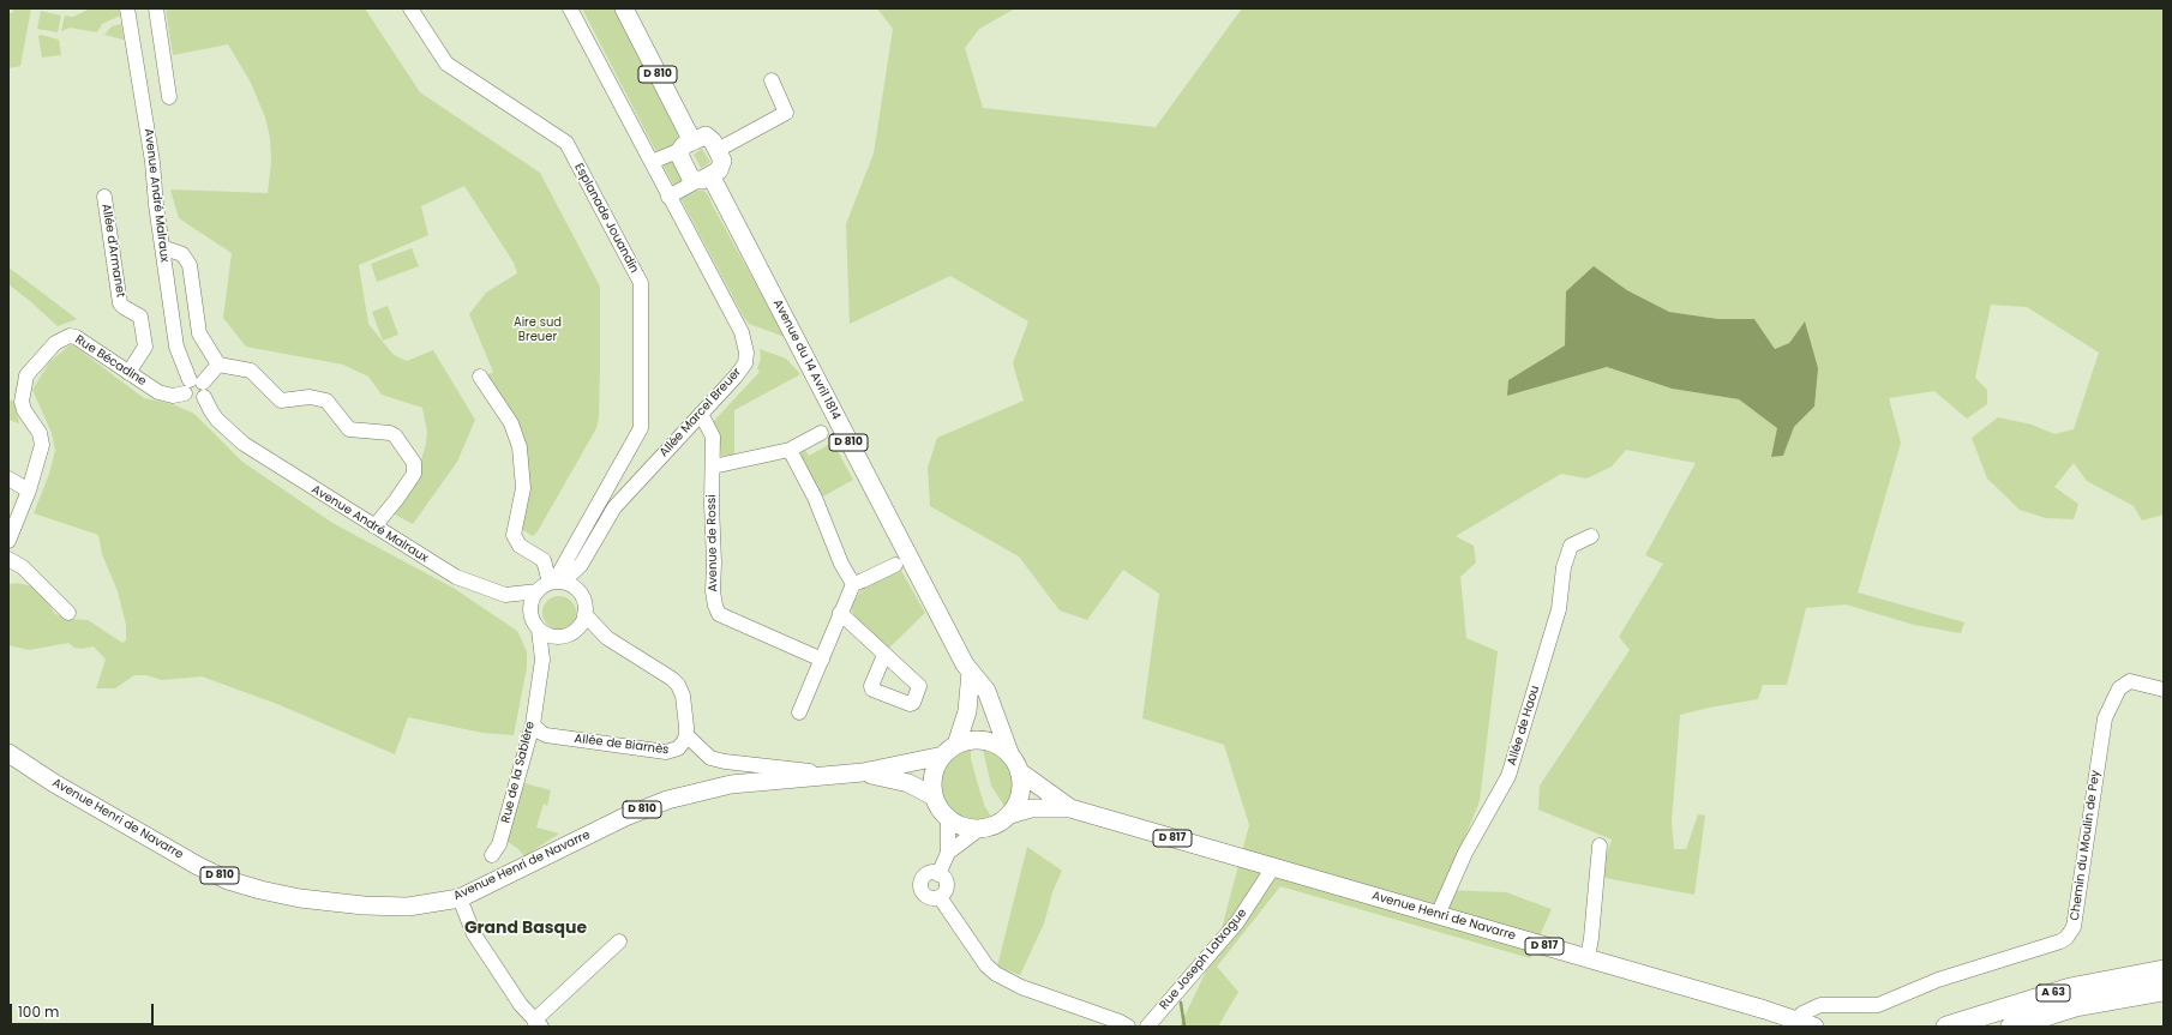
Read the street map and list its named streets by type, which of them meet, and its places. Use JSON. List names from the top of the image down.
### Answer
{
  "streets": {
    "highway": ["A 63"],
    "main road": [
      "D 810",
      "Avenue du 14 Avril 1814",
      "Avenue Henri de Navarre",
      "D 817"
    ],
    "street": [
      "Avenue André Malraux",
      "Esplanade Jouandin",
      "Allée d'Armanet",
      "Rue Bécadine",
      "Allée Marcel Breuer",
      "Avenue de Rossi",
      "Allée de Haou",
      "Allée de Biarnès",
      "Rue de la Sablère",
      "Chemin du Moulin de Pey",
      "Rue Joseph Latxague"
    ]
  },
  "crossings": [
    ["Avenue André Malraux", "Esplanade Jouandin"],
    ["Avenue André Malraux", "Rue Bécadine"],
    ["Avenue André Malraux", "Allée Marcel Breuer"],
    ["Avenue André Malraux", "Rue de la Sablère"],
    ["Esplanade Jouandin", "Allée Marcel Breuer"],
    ["Esplanade Jouandin", "Rue de la Sablère"],
    ["Allée d'Armanet", "Rue Bécadine"],
    ["Avenue du 14 Avril 1814", "Avenue Henri de Navarre"],
    ["Allée Marcel Breuer", "Avenue de Rossi"],
    ["Allée Marcel Breuer", "Rue de la Sablère"],
    ["Allée de Haou", "Avenue Henri de Navarre"],
    ["Allée de Biarnès", "Rue de la Sablère"],
    ["Avenue Henri de Navarre", "Chemin du Moulin de Pey"],
    ["Avenue Henri de Navarre", "Rue Joseph Latxague"]
  ],
  "districts": ["Grand Basque"],
  "parks": ["Aire sud Breuer"],
  "scale_bar": "100 m"
}
